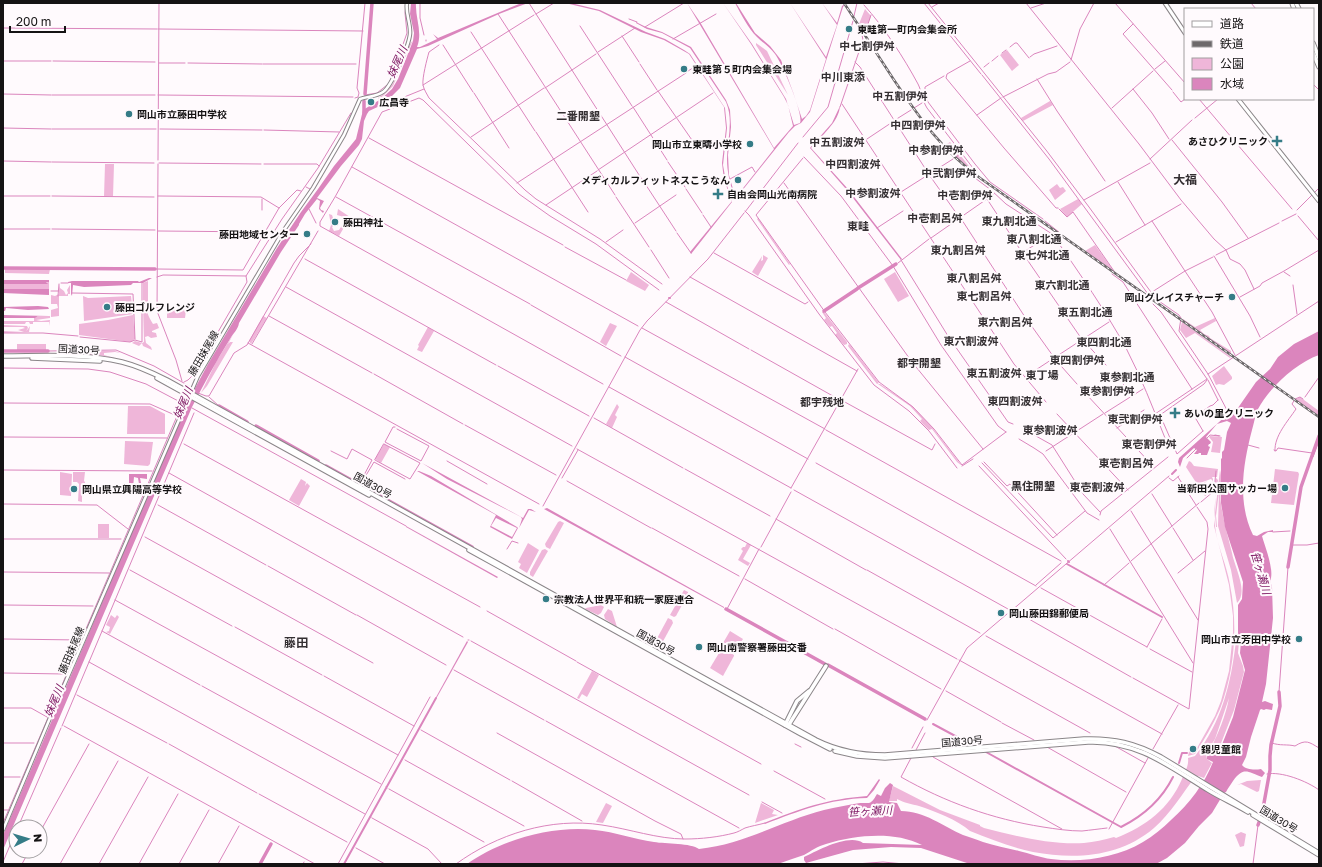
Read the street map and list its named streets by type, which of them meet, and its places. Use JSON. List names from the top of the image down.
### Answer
{
  "streets": {
    "highway": ["国道30号"],
    "main road": ["藤田妹尾線"]
  },
  "crossings": [
    ["国道30号", "藤田妹尾線"]
  ],
  "districts": [
    "中七割伊舛",
    "中川東添",
    "中五割伊舛",
    "二番開墾",
    "中四割伊舛",
    "中五割波舛",
    "中参割伊舛",
    "中四割波舛",
    "中弐割伊舛",
    "大福",
    "中参割波舛",
    "中壱割伊舛",
    "中壱割呂舛",
    "東九割北通",
    "東畦",
    "東八割北通",
    "東九割呂舛",
    "東七舛北通",
    "東八割呂舛",
    "東六割北通",
    "東七割呂舛",
    "東五割北通",
    "東六割呂舛",
    "東六割波舛",
    "東四割北通",
    "東四割伊舛",
    "都宇開墾",
    "東五割波舛",
    "東丁場",
    "東参割北通",
    "東参割伊舛",
    "東四割波舛",
    "都宇残地",
    "東弐割伊舛",
    "東参割波舛",
    "東壱割伊舛",
    "東壱割呂舛",
    "黒住開墾",
    "東壱割波舛",
    "藤田"
  ],
  "water": ["妹尾川", "笹ヶ瀬川"],
  "places": {
    "other": [
      "東畦第一町内会集会所",
      "東畦第５町内会集会場",
      "広昌寺",
      "岡山市立藤田中学校",
      "岡山市立東疇小学校",
      "メディカルフィットネスこうなん",
      "藤田神社",
      "藤田地域センター",
      "岡山グレイスチャーチ",
      "藤田ゴルフレンジ",
      "当新田公園サッカー場",
      "岡山県立興陽高等学校",
      "宗教法人世界平和統一家庭連合",
      "岡山藤田錦郵便局",
      "岡山市立芳田中学校",
      "岡山南警察署藤田交番",
      "錦児童館"
    ],
    "health": ["あさひクリニック", "自由会岡山光南病院", "あいの里クリニック"]
  },
  "legend": [
    "道路",
    "鉄道",
    "公園",
    "水域"
  ],
  "scale_bar": "200 m",
  "north": "right"
}
